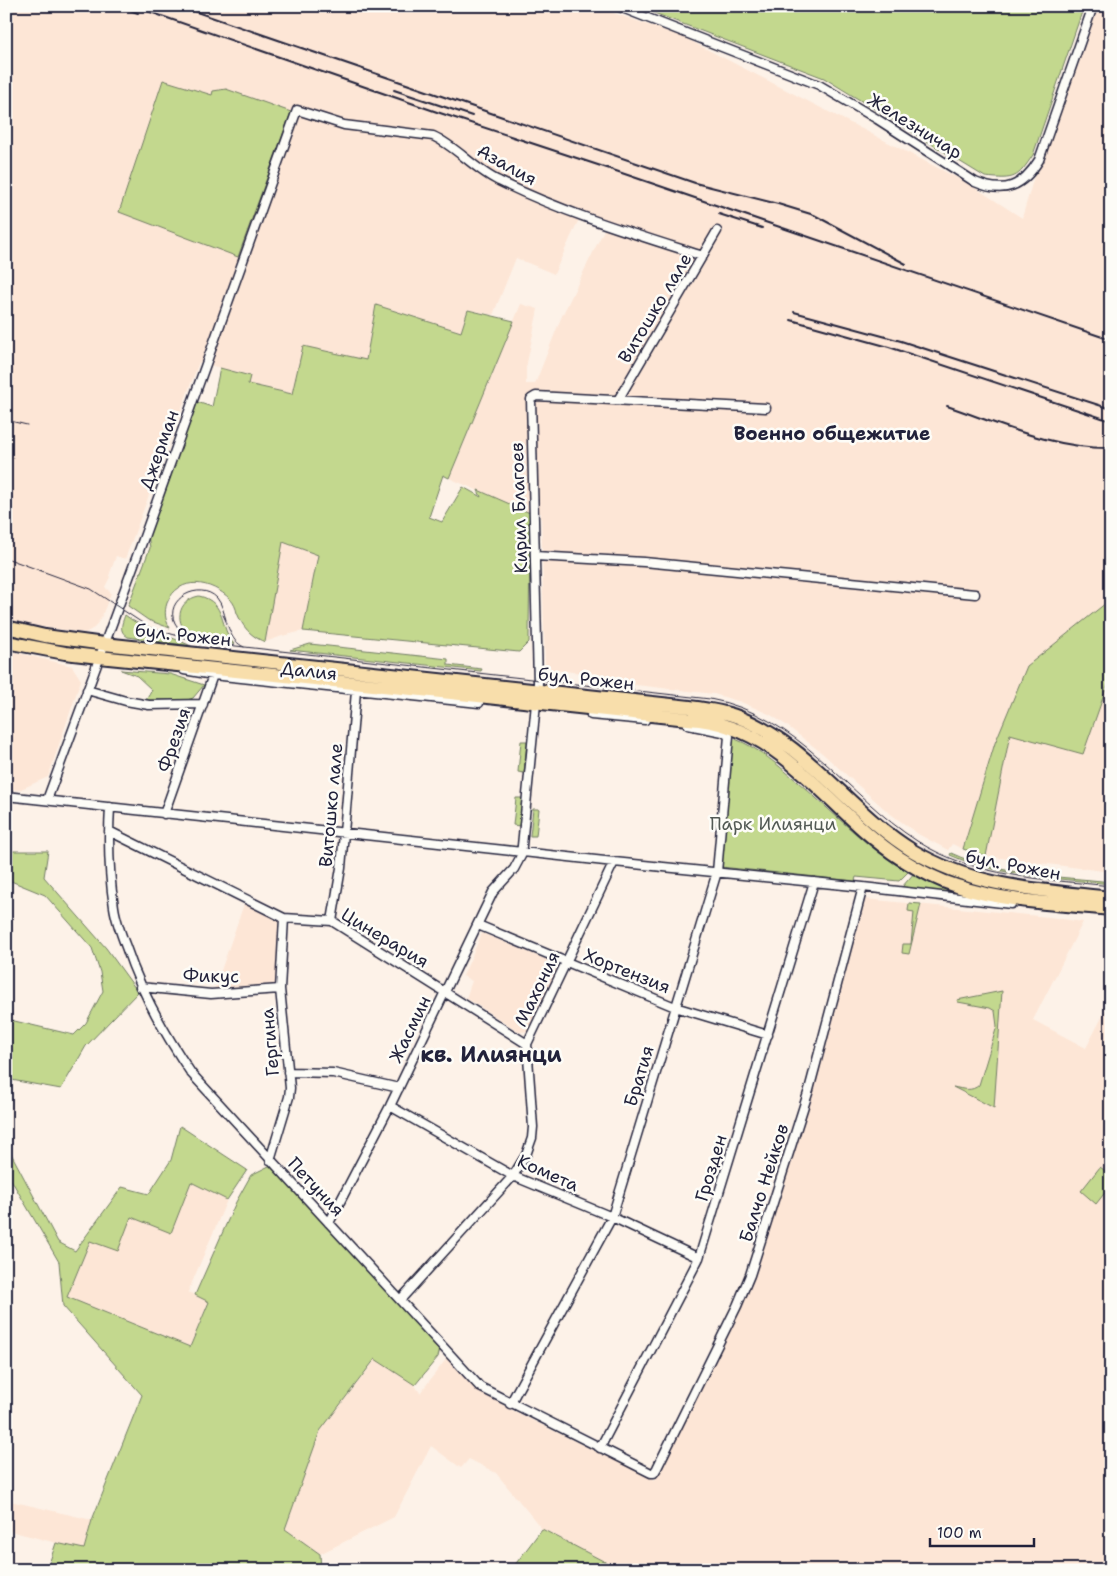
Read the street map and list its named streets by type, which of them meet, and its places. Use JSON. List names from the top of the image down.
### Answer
{
  "streets": {
    "main road": ["бул. Рожен"],
    "street": [
      "Железничар",
      "Азалия",
      "Витошко лале",
      "Джерман",
      "Кирил Благоев",
      "Далия",
      "Фрезия",
      "Цинерария",
      "Хортензия",
      "Фикус",
      "Махония",
      "Жасмин",
      "Гергина",
      "Братия",
      "Грозден",
      "Комета",
      "Балчо Нейков",
      "Петуния"
    ]
  },
  "crossings": [
    ["Азалия", "Витошко лале"],
    ["Азалия", "Джерман"],
    ["Витошко лале", "Кирил Благоев"],
    ["Витошко лале", "бул. Рожен"],
    ["Витошко лале", "Далия"],
    ["Витошко лале", "Цинерария"],
    ["Джерман", "бул. Рожен"],
    ["Кирил Благоев", "бул. Рожен"],
    ["Кирил Благоев", "Жасмин"],
    ["бул. Рожен", "Далия"],
    ["бул. Рожен", "Фрезия"],
    ["бул. Рожен", "Махония"],
    ["бул. Рожен", "Жасмин"],
    ["бул. Рожен", "Братия"],
    ["бул. Рожен", "Грозден"],
    ["бул. Рожен", "Балчо Нейков"],
    ["бул. Рожен", "Петуния"],
    ["Далия", "Фрезия"],
    ["Цинерария", "Махония"],
    ["Цинерария", "Жасмин"],
    ["Цинерария", "Гергина"],
    ["Цинерария", "Петуния"],
    ["Хортензия", "Махония"],
    ["Хортензия", "Жасмин"],
    ["Хортензия", "Братия"],
    ["Хортензия", "Грозден"],
    ["Фикус", "Гергина"],
    ["Фикус", "Петуния"],
    ["Махония", "Комета"],
    ["Махония", "Петуния"],
    ["Жасмин", "Комета"],
    ["Жасмин", "Петуния"],
    ["Гергина", "Петуния"],
    ["Братия", "Комета"],
    ["Братия", "Петуния"],
    ["Грозден", "Комета"],
    ["Грозден", "Петуния"],
    ["Балчо Нейков", "Петуния"]
  ],
  "districts": ["Военно общежитие", "кв. Илиянци"],
  "parks": ["Парк Илиянци"],
  "scale_bar": "100 m"
}
